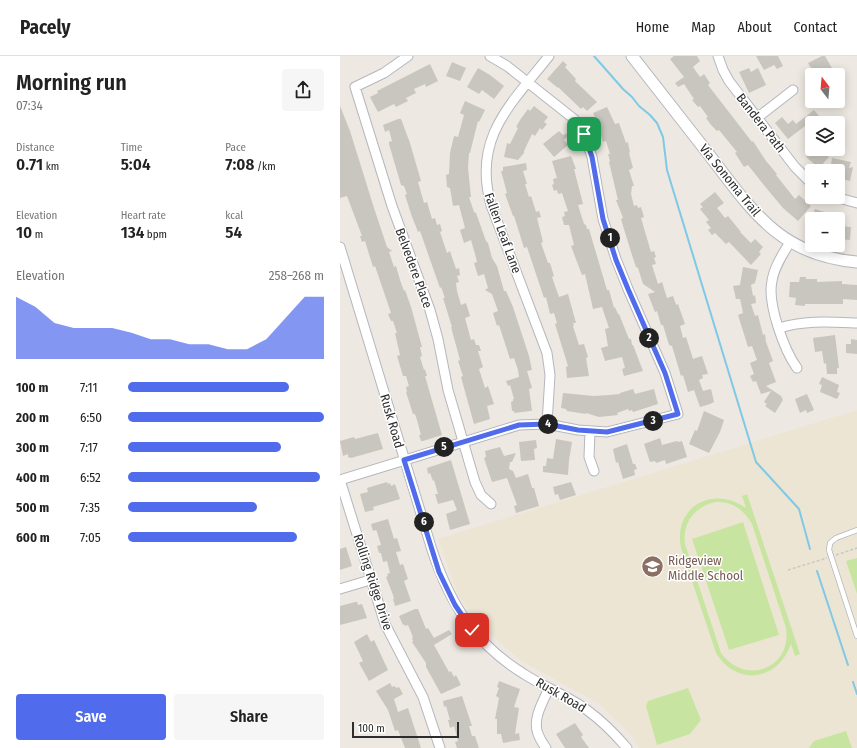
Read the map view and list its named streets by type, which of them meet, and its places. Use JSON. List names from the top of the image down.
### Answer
{
  "streets": {
    "street": [
      "Bandera Path",
      "Via Sonoma Trail",
      "Fallen Leaf Lane",
      "Belvedere Place",
      "Rusk Road",
      "Rolling Ridge Drive"
    ]
  },
  "places": {
    "school or university": ["Ridgeview Middle School"]
  },
  "scale_bar": "100 m",
  "north": "top",
  "page": {
    "header": "Pacely",
    "nav": [
      "Home",
      "Map",
      "About",
      "Contact"
    ],
    "heading": ["Morning run", "07:34"],
    "map_buttons": ["+", "−"],
    "stats": [
      ["Distance", "0.71 km"],
      ["Time", "5:04"],
      ["Pace", "7:08 /km"],
      ["Elevation", "10 m"],
      ["Heart rate", "134 bpm"],
      ["kcal", "54"]
    ],
    "pins": [
      "1",
      "2",
      "3",
      "4",
      "5",
      "6"
    ],
    "chart": ["Elevation", "258–268 m"],
    "list": [
      {
        "name": "100 m",
        "note": "7:11"
      },
      {
        "name": "200 m",
        "note": "6:50"
      },
      {
        "name": "300 m",
        "note": "7:17"
      },
      {
        "name": "400 m",
        "note": "6:52"
      },
      {
        "name": "500 m",
        "note": "7:35"
      },
      {
        "name": "600 m",
        "note": "7:05"
      }
    ],
    "buttons": ["Save", "Share"],
    "scale": "100 m"
  }
}
